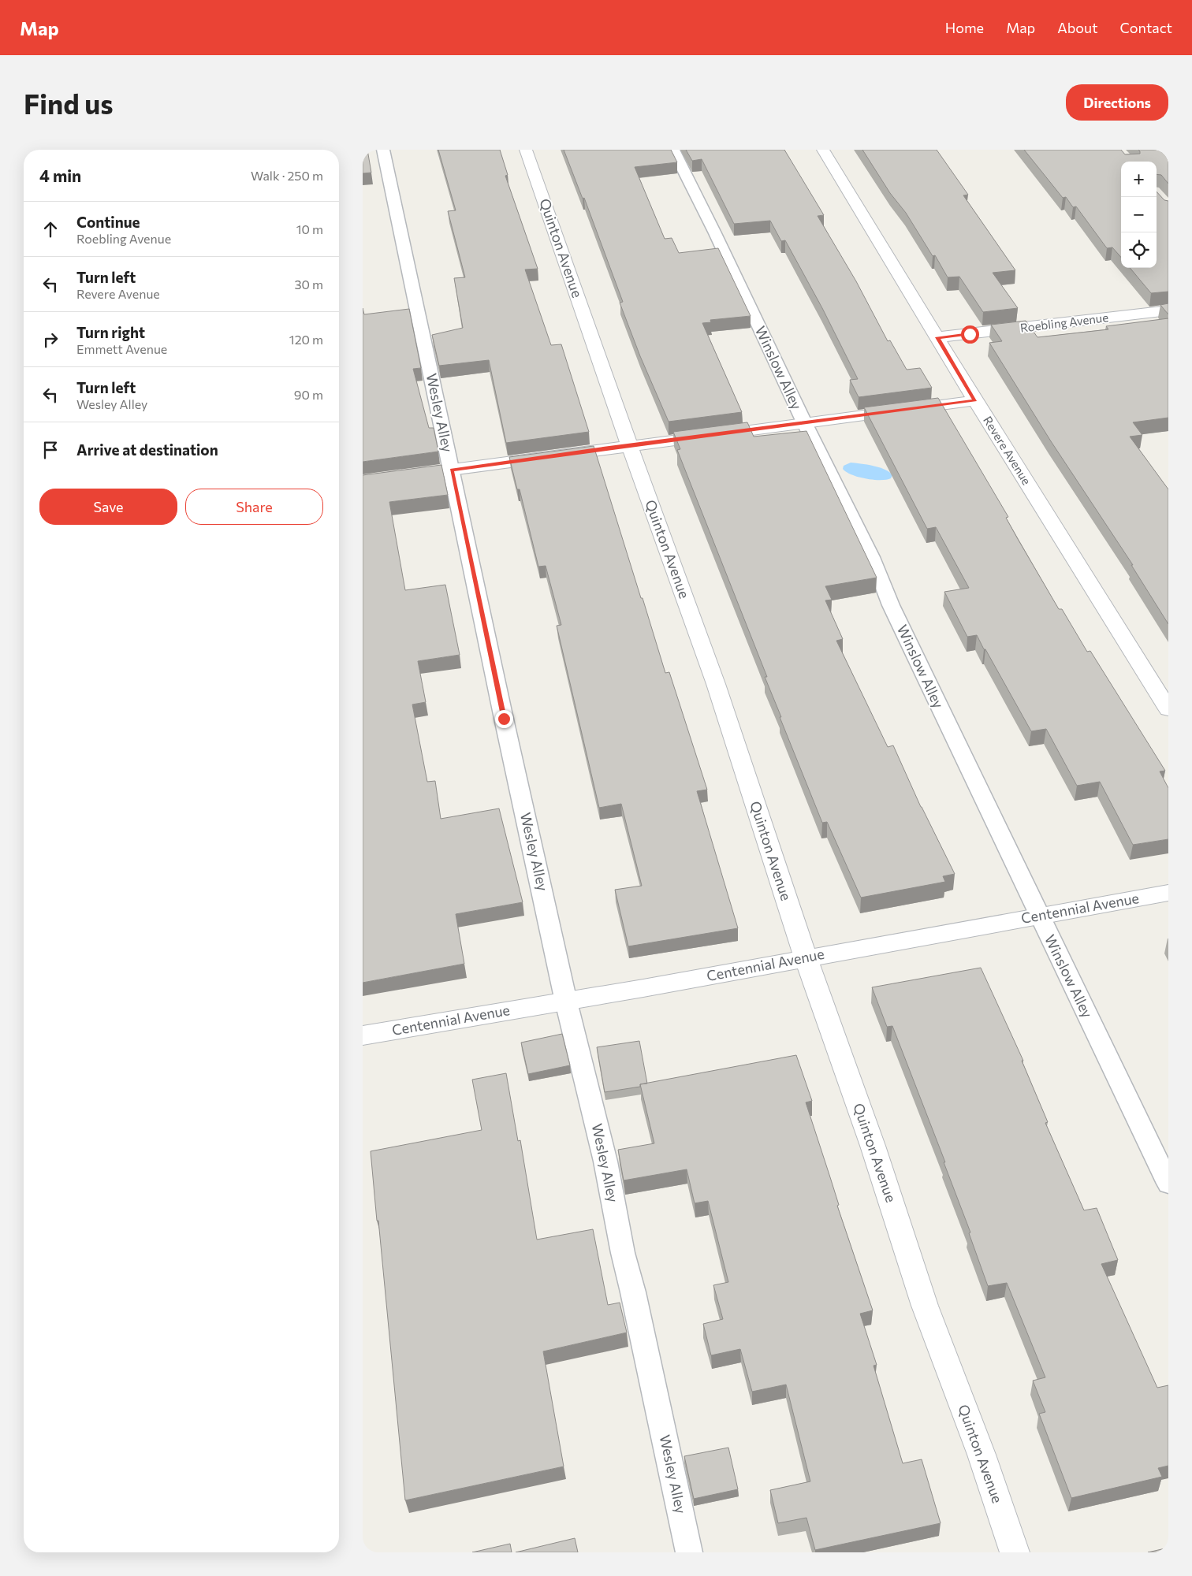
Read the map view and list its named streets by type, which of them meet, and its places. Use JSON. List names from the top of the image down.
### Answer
{
  "streets": {
    "street": [
      "Quinton Avenue",
      "Roebling Avenue",
      "Revere Avenue",
      "Centennial Avenue"
    ],
    "lane": ["Winslow Alley", "Wesley Alley"]
  },
  "crossings": [
    ["Quinton Avenue", "Centennial Avenue"],
    ["Roebling Avenue", "Revere Avenue"],
    ["Winslow Alley", "Centennial Avenue"],
    ["Wesley Alley", "Centennial Avenue"]
  ],
  "page": {
    "header": "Map",
    "nav": [
      "Home",
      "Map",
      "About",
      "Contact"
    ],
    "buttons": [
      "Directions",
      ["Save", "Share"]
    ],
    "title": "Find us",
    "heading": ["4 min", "Walk · 250 m"],
    "map_buttons": ["+", "−"],
    "list": [
      ["Continue", "Roebling Avenue", "10 m"],
      ["Turn left", "Revere Avenue", "30 m"],
      ["Turn right", "Emmett Avenue", "120 m"],
      ["Turn left", "Wesley Alley", "90 m"],
      "Arrive at destination"
    ]
  }
}
